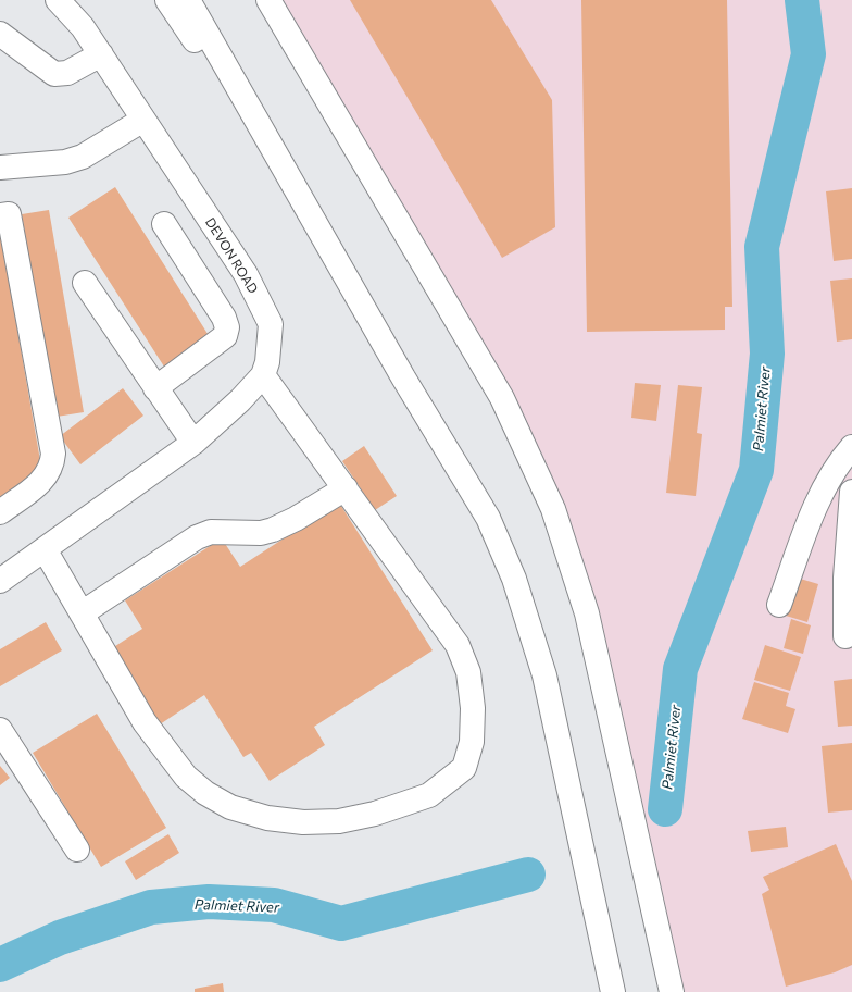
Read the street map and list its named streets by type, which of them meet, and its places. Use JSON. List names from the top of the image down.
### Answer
{
  "streets": {
    "main road": ["DEVON ROAD"]
  },
  "water": ["Palmiet River"]
}
